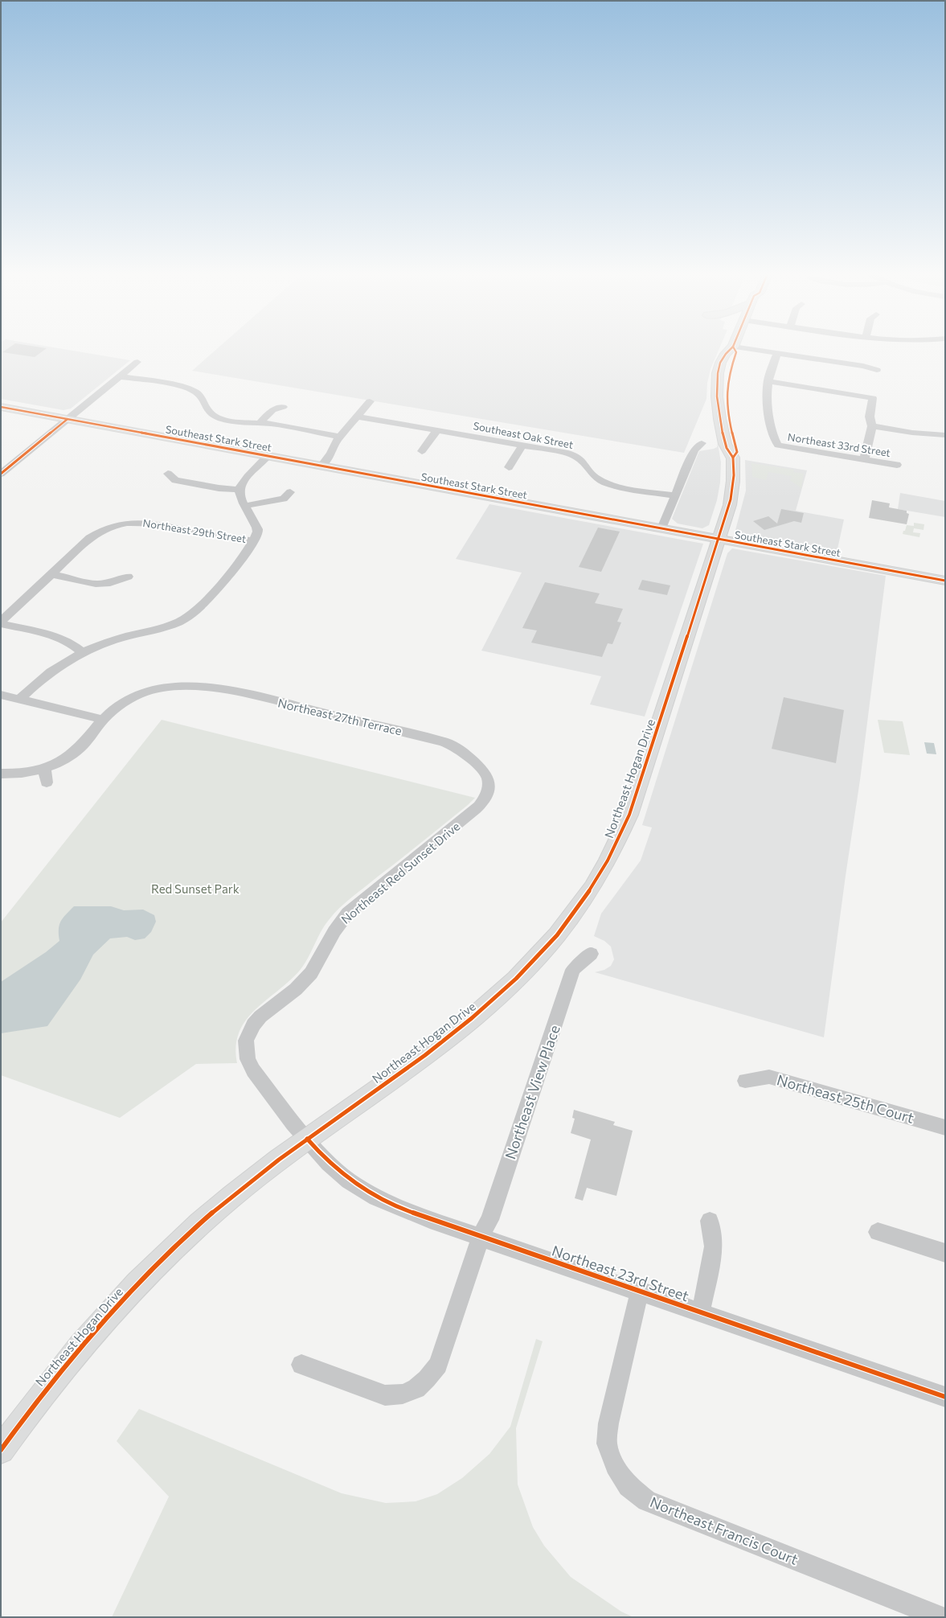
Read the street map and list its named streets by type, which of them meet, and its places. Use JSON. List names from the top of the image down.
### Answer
{
  "streets": {
    "main road": ["Southeast Stark Street", "Northeast Hogan Drive"],
    "street": [
      "Southeast Oak Street",
      "Northeast 33rd Street",
      "Northeast 29th Street",
      "Northeast 27th Terrace",
      "Northeast Red Sunset Drive",
      "Northeast View Place",
      "Northeast 25th Court",
      "Northeast 23rd Street",
      "Northeast Francis Court"
    ]
  },
  "crossings": [
    ["Southeast Stark Street", "Northeast Hogan Drive"],
    ["Northeast 27th Terrace", "Northeast Red Sunset Drive"],
    ["Northeast Hogan Drive", "Northeast Red Sunset Drive"],
    ["Northeast Hogan Drive", "Northeast 23rd Street"],
    ["Northeast Red Sunset Drive", "Northeast 23rd Street"],
    ["Northeast View Place", "Northeast 23rd Street"],
    ["Northeast 23rd Street", "Northeast Francis Court"]
  ],
  "parks": ["Red Sunset Park"]
}
